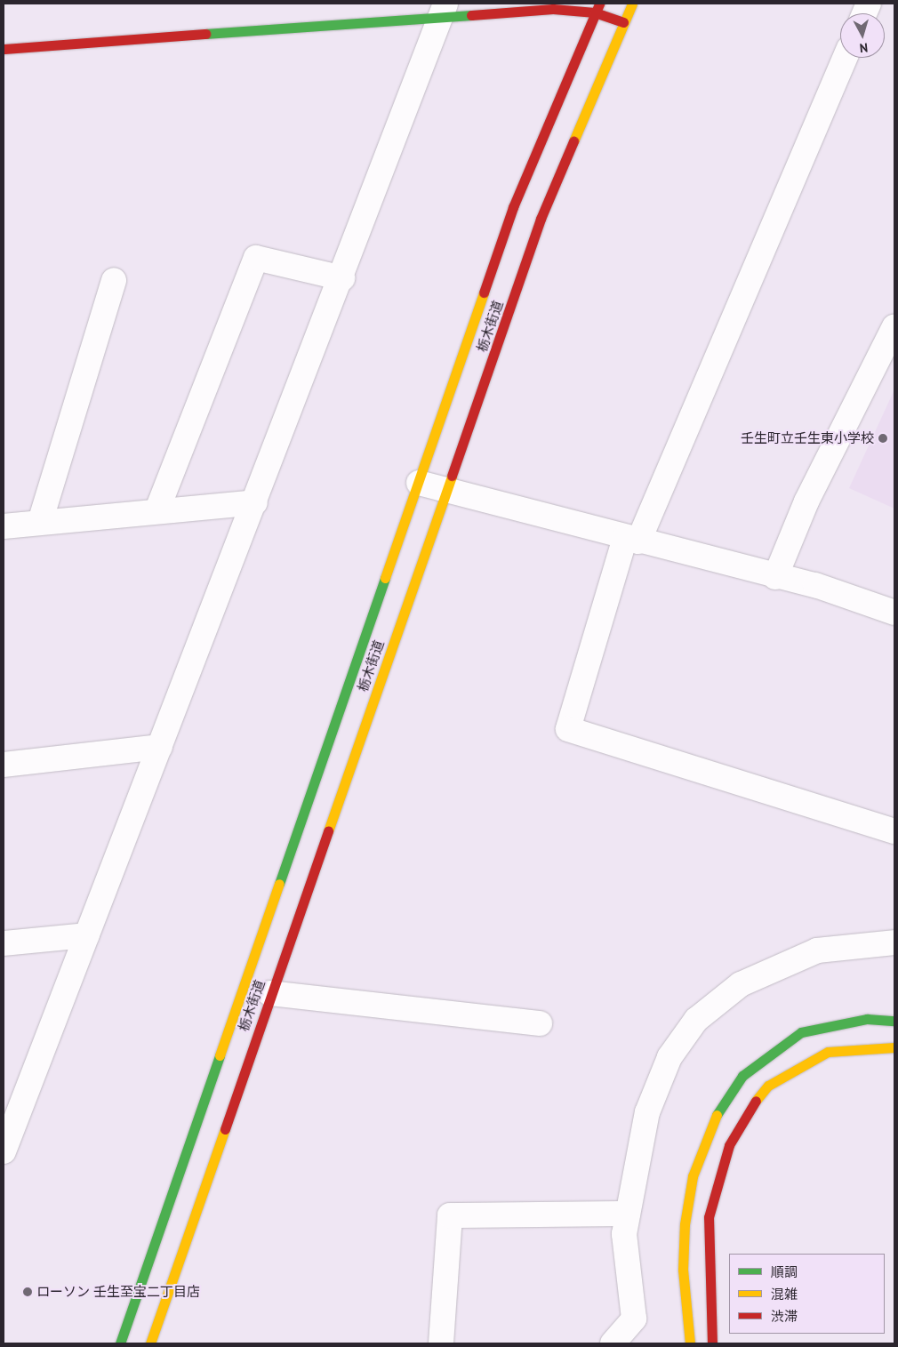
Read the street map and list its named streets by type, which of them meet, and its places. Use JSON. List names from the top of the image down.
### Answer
{
  "streets": {
    "main road": ["栃木街道"]
  },
  "places": ["壬生町立壬生東小学校", "ローソン 壬生至宝二丁目店"],
  "legend": ["順調", "混雑", "渋滞"],
  "north": "bottom"
}
